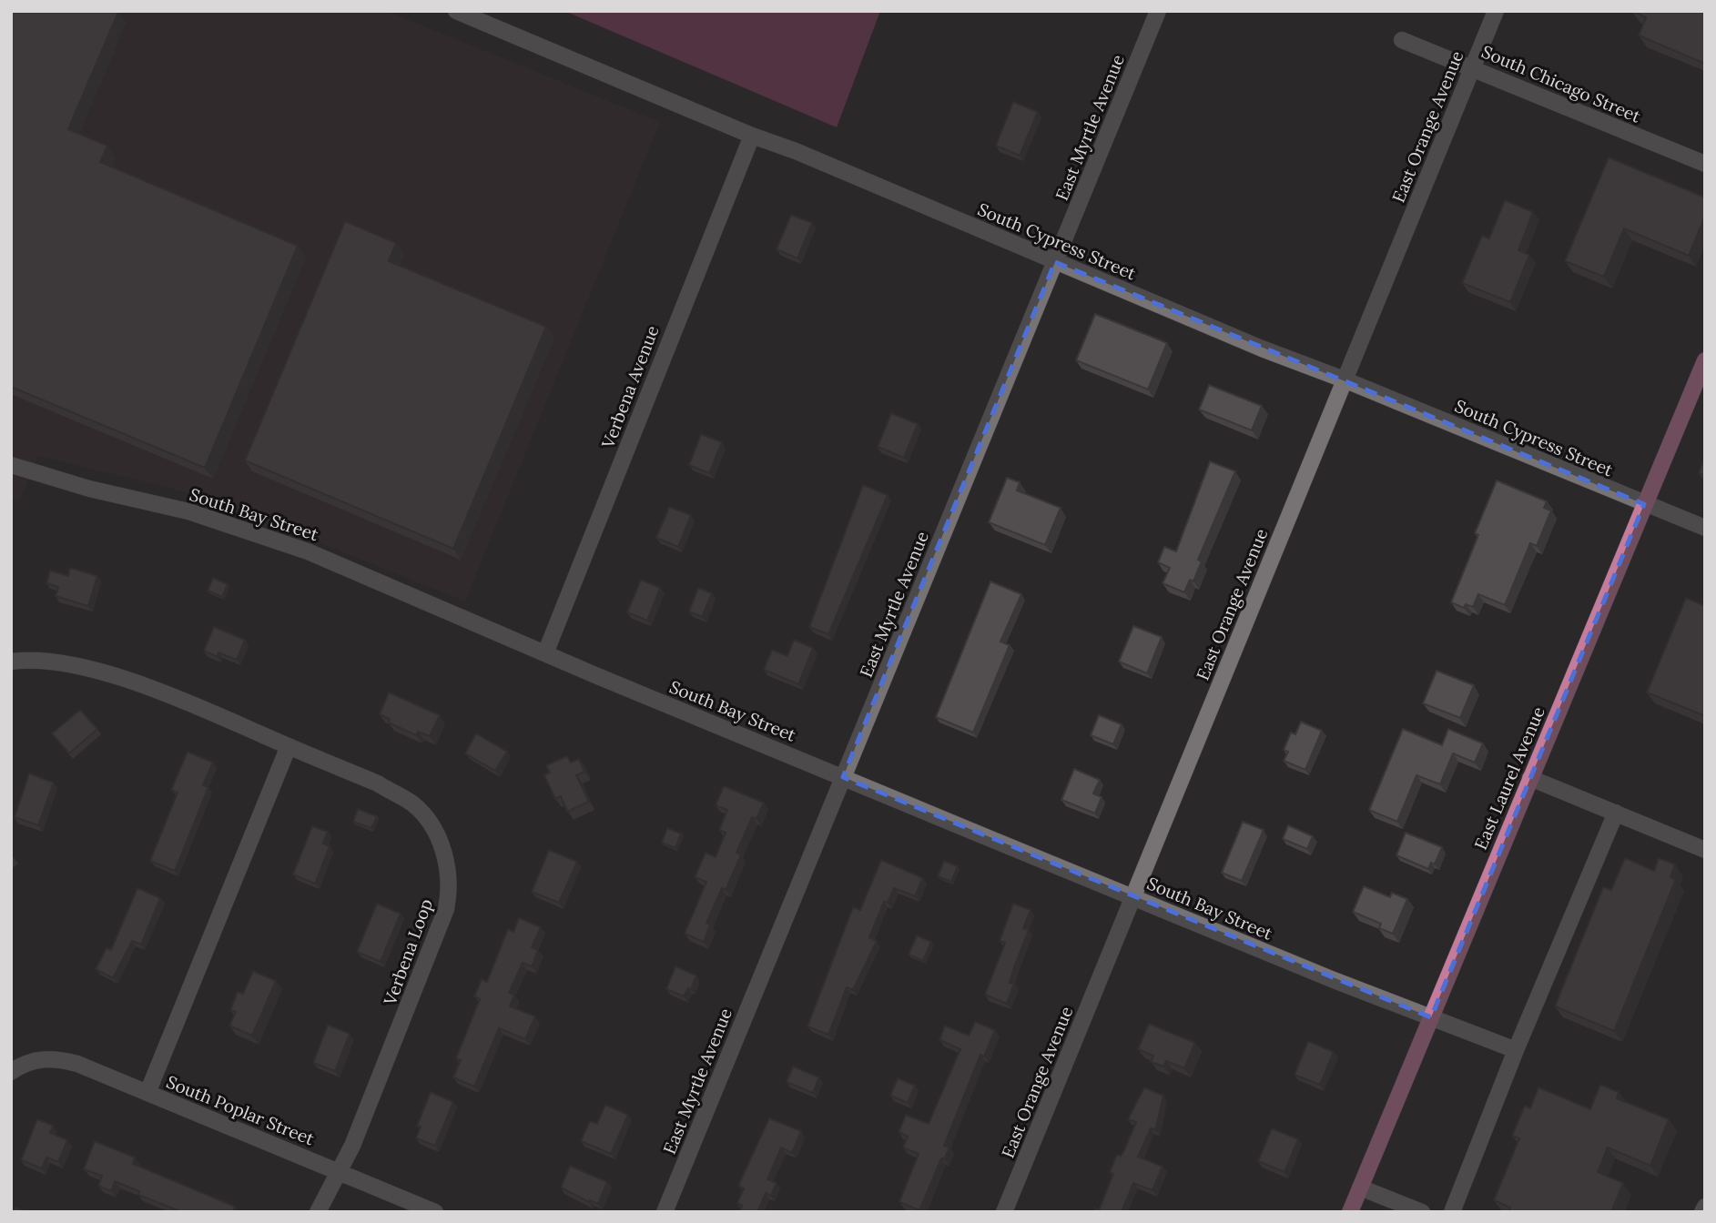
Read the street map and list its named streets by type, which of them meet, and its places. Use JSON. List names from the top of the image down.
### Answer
{
  "streets": {
    "main road": ["East Laurel Avenue"],
    "street": [
      "South Chicago Street",
      "East Orange Avenue",
      "East Myrtle Avenue",
      "South Cypress Street",
      "Verbena Avenue",
      "South Bay Street",
      "Verbena Loop",
      "South Poplar Street"
    ]
  },
  "crossings": [
    ["South Chicago Street", "East Orange Avenue"],
    ["East Orange Avenue", "South Cypress Street"],
    ["East Orange Avenue", "South Bay Street"],
    ["East Myrtle Avenue", "South Cypress Street"],
    ["East Myrtle Avenue", "South Bay Street"],
    ["South Cypress Street", "Verbena Avenue"],
    ["South Cypress Street", "East Laurel Avenue"],
    ["Verbena Avenue", "South Bay Street"],
    ["South Bay Street", "East Laurel Avenue"],
    ["Verbena Loop", "South Poplar Street"]
  ]
}
